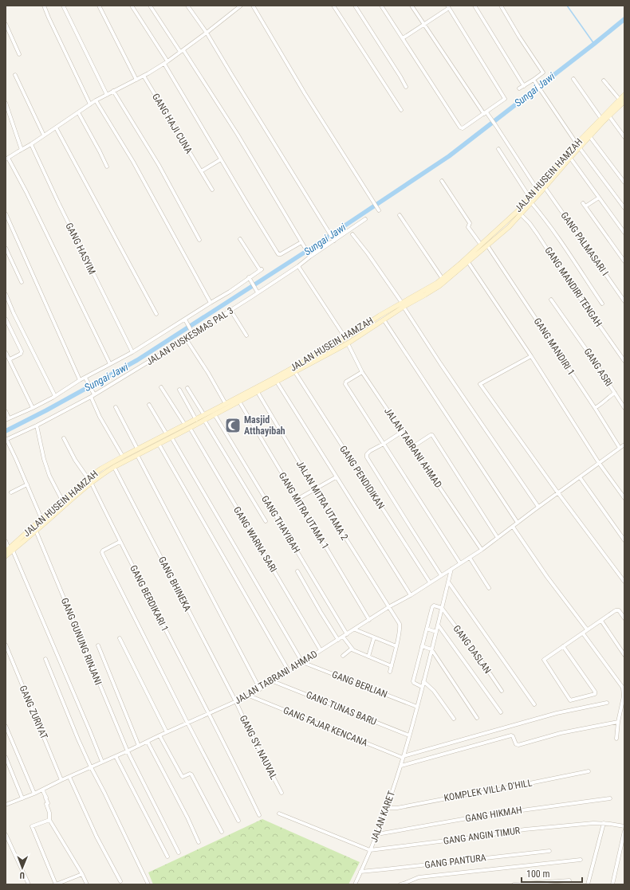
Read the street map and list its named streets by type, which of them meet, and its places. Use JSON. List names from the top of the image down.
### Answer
{
  "streets": {
    "street": [
      "GANG HAJI CUNA",
      "JALAN HUSEIN HAMZAH",
      "GANG PALMASARI I",
      "GANG HASYIM",
      "GANG MANDIRI TENGAH",
      "JALAN PUSKESMAS PAL 3",
      "GANG MANDIRI 1",
      "GANG ASRI",
      "JALAN TABRANI AHMAD",
      "GANG PENDIDIKAN",
      "JALAN MITRA UTAMA 2",
      "GANG MITRA UTAMA 1",
      "GANG THAYIBAH",
      "GANG WARNA SARI",
      "GANG BHINEKA",
      "GANG BERDIKARI 1",
      "GANG GUNUNG RINJANI",
      "GANG DASLAN",
      "GANG BERLIAN",
      "GANG TUNAS BARU",
      "GANG ZURIYAT",
      "GANG FAJAR KENCANA",
      "GANG SY. NAUVAL",
      "KOMPLEK VILLA D'HILL",
      "GANG HIKMAH",
      "JALAN KARET",
      "GANG ANGIN TIMUR",
      "GANG PANTURA"
    ]
  },
  "crossings": [
    ["JALAN HUSEIN HAMZAH", "GANG PALMASARI I"],
    ["JALAN HUSEIN HAMZAH", "GANG MANDIRI TENGAH"],
    ["JALAN HUSEIN HAMZAH", "GANG MANDIRI 1"],
    ["JALAN HUSEIN HAMZAH", "JALAN TABRANI AHMAD"],
    ["JALAN HUSEIN HAMZAH", "GANG PENDIDIKAN"],
    ["JALAN HUSEIN HAMZAH", "JALAN MITRA UTAMA 2"],
    ["JALAN HUSEIN HAMZAH", "GANG MITRA UTAMA 1"],
    ["JALAN HUSEIN HAMZAH", "GANG THAYIBAH"],
    ["JALAN HUSEIN HAMZAH", "GANG WARNA SARI"],
    ["JALAN HUSEIN HAMZAH", "GANG BHINEKA"],
    ["JALAN HUSEIN HAMZAH", "GANG BERDIKARI 1"],
    ["JALAN HUSEIN HAMZAH", "GANG GUNUNG RINJANI"],
    ["GANG MANDIRI 1", "JALAN TABRANI AHMAD"],
    ["JALAN TABRANI AHMAD", "GANG PENDIDIKAN"],
    ["JALAN TABRANI AHMAD", "JALAN MITRA UTAMA 2"],
    ["JALAN TABRANI AHMAD", "GANG MITRA UTAMA 1"],
    ["JALAN TABRANI AHMAD", "GANG THAYIBAH"],
    ["JALAN TABRANI AHMAD", "GANG WARNA SARI"],
    ["JALAN TABRANI AHMAD", "GANG BHINEKA"],
    ["JALAN TABRANI AHMAD", "GANG BERDIKARI 1"],
    ["JALAN TABRANI AHMAD", "GANG GUNUNG RINJANI"],
    ["JALAN TABRANI AHMAD", "GANG BERLIAN"],
    ["JALAN TABRANI AHMAD", "GANG TUNAS BARU"],
    ["JALAN TABRANI AHMAD", "GANG ZURIYAT"],
    ["JALAN TABRANI AHMAD", "GANG FAJAR KENCANA"],
    ["JALAN TABRANI AHMAD", "GANG SY. NAUVAL"],
    ["JALAN TABRANI AHMAD", "JALAN KARET"],
    ["GANG BHINEKA", "GANG SY. NAUVAL"],
    ["GANG DASLAN", "JALAN KARET"],
    ["GANG BERLIAN", "JALAN KARET"],
    ["GANG TUNAS BARU", "JALAN KARET"],
    ["GANG FAJAR KENCANA", "JALAN KARET"],
    ["KOMPLEK VILLA D'HILL", "JALAN KARET"],
    ["GANG HIKMAH", "JALAN KARET"],
    ["JALAN KARET", "GANG ANGIN TIMUR"],
    ["JALAN KARET", "GANG PANTURA"]
  ],
  "water": ["Sungai Jawi"],
  "places": {
    "mosque": ["Masjid Atthayibah"]
  },
  "scale_bar": "100 m",
  "north": "bottom"
}
